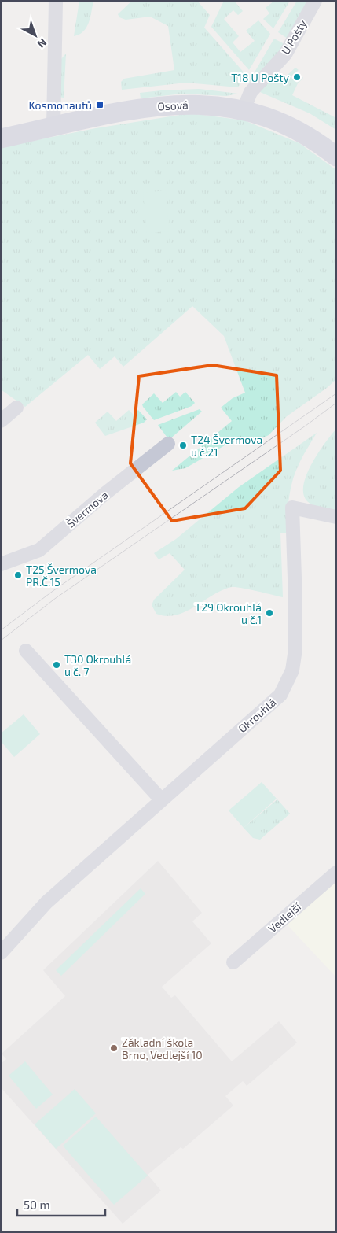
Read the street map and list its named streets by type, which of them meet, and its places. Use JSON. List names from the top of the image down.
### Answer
{
  "streets": {
    "street": [
      "U Pošty",
      "Osová",
      "Švermova",
      "Okrouhlá",
      "Vedlejší"
    ]
  },
  "crossings": [
    ["U Pošty", "Osová"]
  ],
  "places": {
    "other": [
      "T18 U Pošty",
      "T24 Švermova u č.21",
      "T25 Švermova PR.Č.15",
      "T29 Okrouhlá u č.1",
      "T30 Okrouhlá u č. 7",
      "Základní škola Brno, Vedlejší 10"
    ],
    "transit": ["Kosmonautů"]
  },
  "scale_bar": "50 m",
  "north": "bottom right"
}
